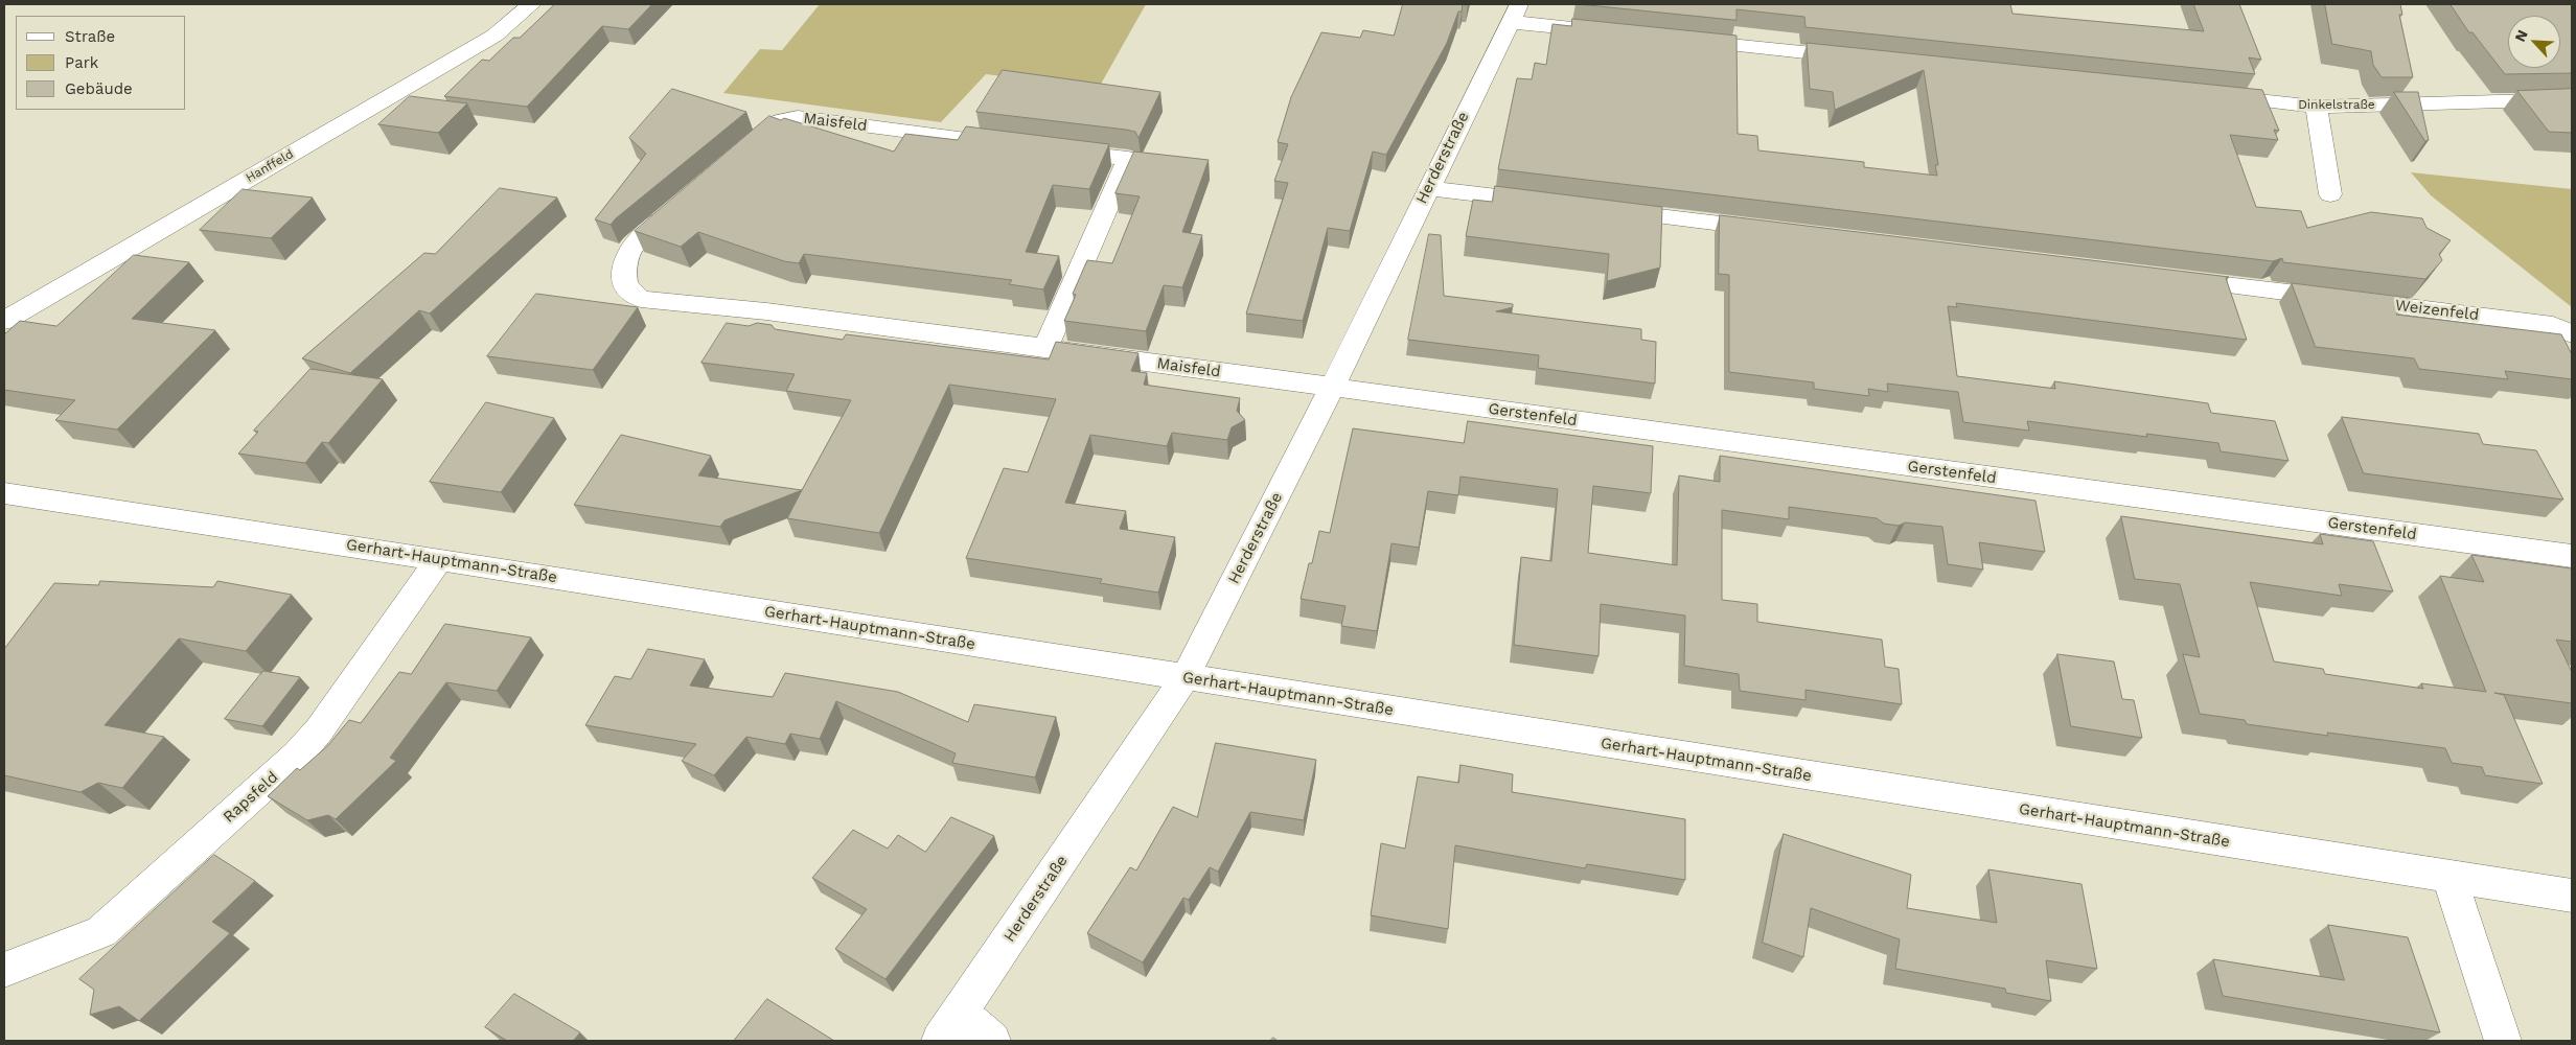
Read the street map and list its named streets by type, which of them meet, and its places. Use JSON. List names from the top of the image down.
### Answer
{
  "streets": {
    "street": [
      "Dinkelstraße",
      "Maisfeld",
      "Herderstraße",
      "Hanffeld",
      "Weizenfeld",
      "Gerstenfeld",
      "Gerhart-Hauptmann-Straße",
      "Rapsfeld"
    ]
  },
  "crossings": [
    ["Maisfeld", "Herderstraße"],
    ["Maisfeld", "Gerstenfeld"],
    ["Herderstraße", "Gerstenfeld"],
    ["Herderstraße", "Gerhart-Hauptmann-Straße"],
    ["Gerhart-Hauptmann-Straße", "Rapsfeld"]
  ],
  "legend": ["Straße", "Park", "Gebäude"],
  "north": "top left"
}
